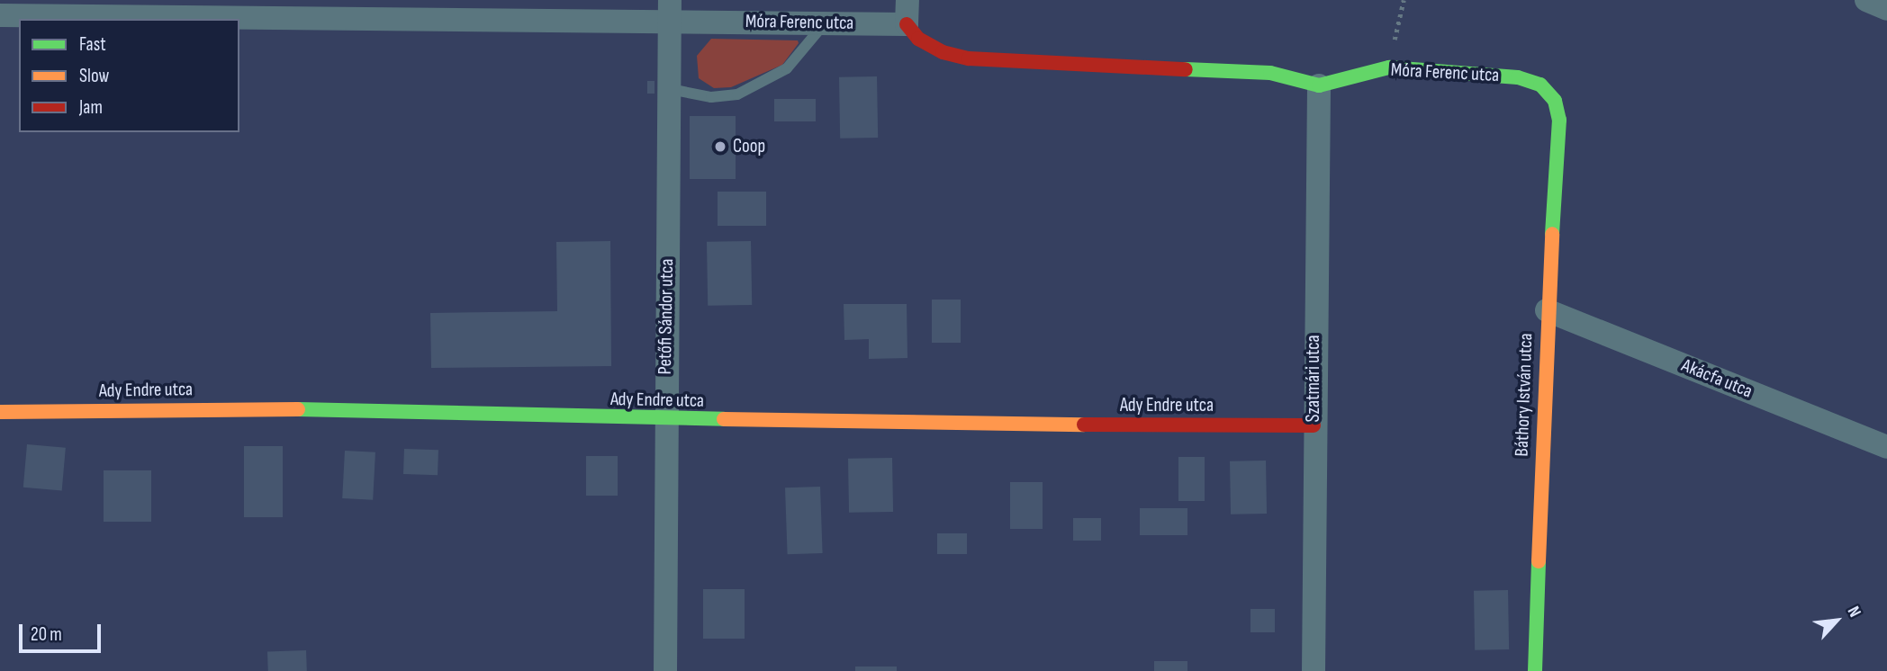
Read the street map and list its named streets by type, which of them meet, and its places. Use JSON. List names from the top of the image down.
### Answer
{
  "streets": {
    "street": [
      "Móra Ferenc utca",
      "Petőfi Sándor utca",
      "Szatmári utca",
      "Akácfa utca",
      "Ady Endre utca",
      "Báthory István utca"
    ]
  },
  "crossings": [
    ["Móra Ferenc utca", "Petőfi Sándor utca"],
    ["Móra Ferenc utca", "Szatmári utca"],
    ["Móra Ferenc utca", "Báthory István utca"],
    ["Petőfi Sándor utca", "Ady Endre utca"],
    ["Szatmári utca", "Ady Endre utca"],
    ["Akácfa utca", "Báthory István utca"]
  ],
  "places": ["Coop"],
  "legend": ["Fast", "Slow", "Jam"],
  "scale_bar": "20 m",
  "north": "top right"
}
